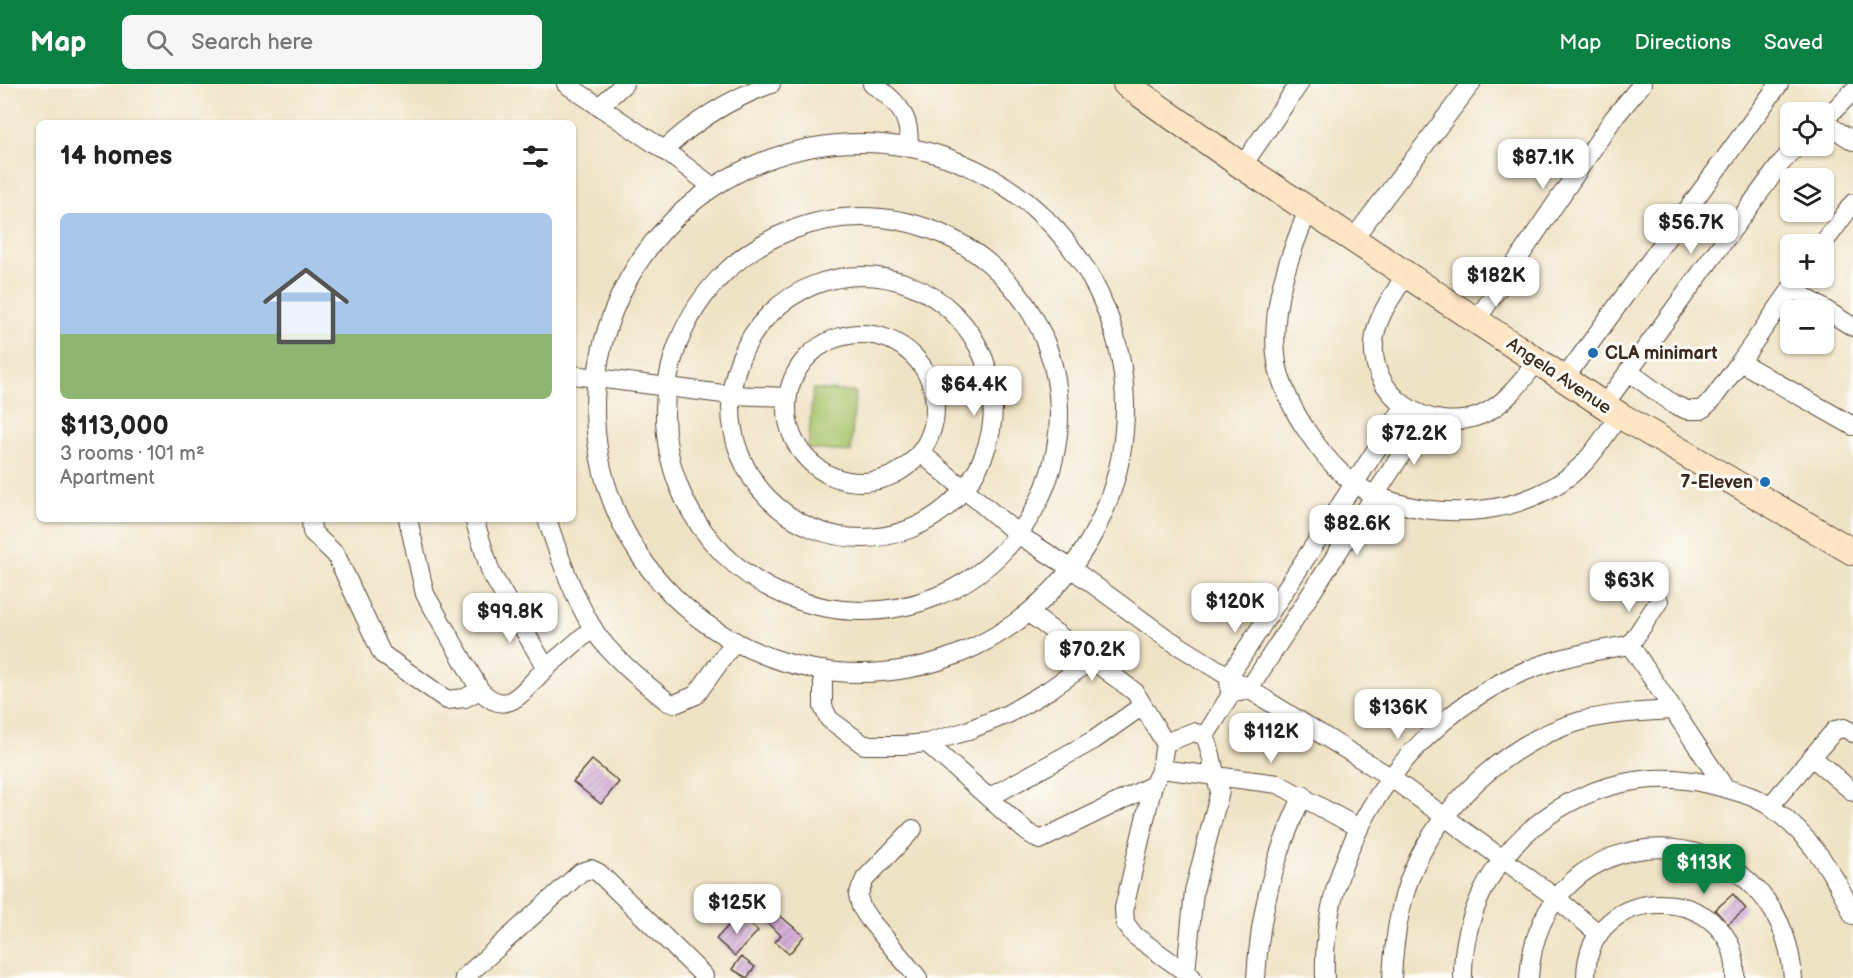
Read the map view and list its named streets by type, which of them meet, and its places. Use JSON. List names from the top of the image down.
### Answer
{
  "streets": {
    "main road": ["Angela Avenue"]
  },
  "places": ["CLA minimart", "7-Eleven"],
  "page": {
    "header": "Map",
    "search": "Search here",
    "nav": ["Map", "Directions", "Saved"],
    "map_buttons": ["+", "−"],
    "heading": "14 homes",
    "price": [
      "$87.1K",
      "$56.7K",
      "$182K",
      "$64.4K",
      "$72.2K",
      "$82.6K",
      "$63K",
      "$120K",
      "$99.8K",
      "$70.2K",
      "$136K",
      "$112K",
      "$113K",
      "$125K"
    ],
    "list": [
      {
        "name": "$113,000",
        "note": "3 rooms · 101 m² · Apartment"
      }
    ]
  }
}
